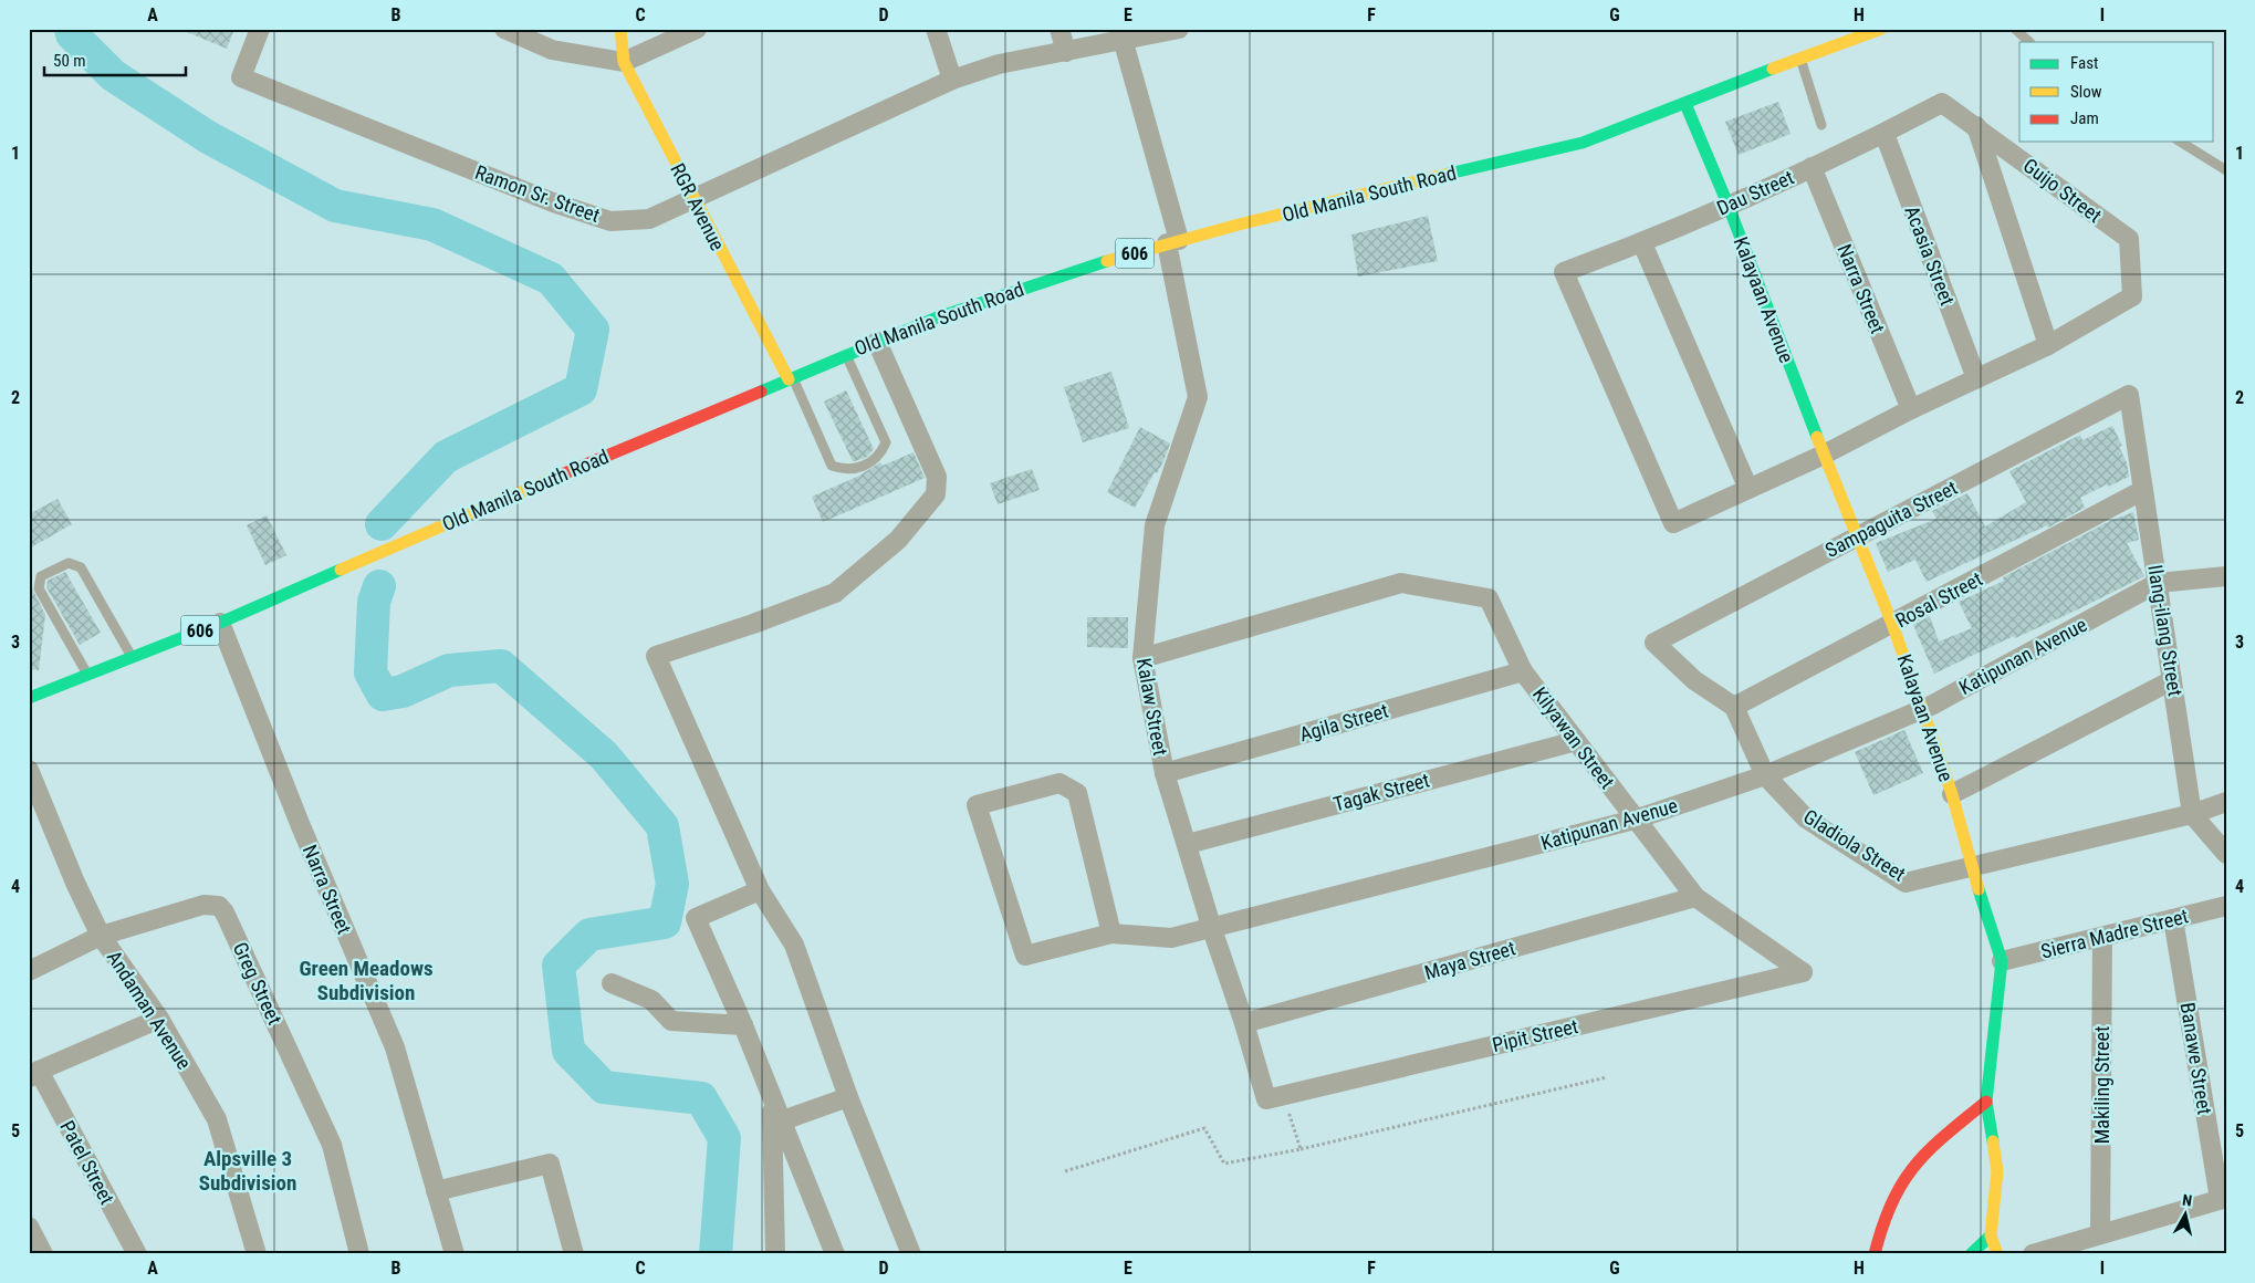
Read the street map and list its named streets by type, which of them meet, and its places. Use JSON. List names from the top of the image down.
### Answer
{
  "streets": {
    "main road": [
      "Old Manila South Road",
      "RGR Avenue",
      "606",
      "Kalayaan Avenue"
    ],
    "street": [
      "Guijo Street",
      "Dau Street",
      "Ramon Sr. Street",
      "Acasia Street",
      "Narra Street",
      "Sampaguita Street",
      "Rosal Street",
      "Ilang-ilang Street",
      "Katipunan Avenue",
      "Kalaw Street",
      "Agila Street",
      "Kilyawan Street",
      "Tagak Street",
      "Gladiola Street",
      "Sierra Madre Street",
      "Maya Street",
      "Greg Street",
      "Andaman Avenue",
      "Pipit Street",
      "Banawe Street",
      "Makiling Street",
      "Patel Street"
    ]
  },
  "crossings": [
    ["Guijo Street", "Dau Street"],
    ["Dau Street", "Acasia Street"],
    ["Dau Street", "Narra Street"],
    ["Dau Street", "Kalayaan Avenue"],
    ["Ramon Sr. Street", "RGR Avenue"],
    ["Ramon Sr. Street", "Kalaw Street"],
    ["Old Manila South Road", "RGR Avenue"],
    ["Old Manila South Road", "Narra Street"],
    ["Old Manila South Road", "Kalayaan Avenue"],
    ["Old Manila South Road", "Kalaw Street"],
    ["Kalayaan Avenue", "Sampaguita Street"],
    ["Kalayaan Avenue", "Rosal Street"],
    ["Kalayaan Avenue", "Katipunan Avenue"],
    ["Kalayaan Avenue", "Gladiola Street"],
    ["Kalayaan Avenue", "Sierra Madre Street"],
    ["Sampaguita Street", "Rosal Street"],
    ["Sampaguita Street", "Ilang-ilang Street"],
    ["Sampaguita Street", "Gladiola Street"],
    ["Rosal Street", "Ilang-ilang Street"],
    ["Rosal Street", "Gladiola Street"],
    ["Ilang-ilang Street", "Katipunan Avenue"],
    ["Ilang-ilang Street", "Gladiola Street"],
    ["Katipunan Avenue", "Kalaw Street"],
    ["Katipunan Avenue", "Kilyawan Street"],
    ["Katipunan Avenue", "Gladiola Street"],
    ["Kalaw Street", "Agila Street"],
    ["Kalaw Street", "Kilyawan Street"],
    ["Kalaw Street", "Tagak Street"],
    ["Kalaw Street", "Maya Street"],
    ["Kalaw Street", "Pipit Street"],
    ["Agila Street", "Kilyawan Street"],
    ["Kilyawan Street", "Tagak Street"],
    ["Kilyawan Street", "Maya Street"],
    ["Kilyawan Street", "Pipit Street"],
    ["Sierra Madre Street", "Banawe Street"],
    ["Sierra Madre Street", "Makiling Street"],
    ["Greg Street", "Andaman Avenue"]
  ],
  "districts": ["Green Meadows Subdivision", "Alpsville 3 Subdivision"],
  "legend": ["Fast", "Slow", "Jam"],
  "scale_bar": "50 m",
  "north": "top",
  "grid": {
    "columns": [
      "A",
      "B",
      "C",
      "D",
      "E",
      "F",
      "G",
      "H",
      "I"
    ],
    "rows": [
      "1",
      "2",
      "3",
      "4",
      "5"
    ]
  }
}
